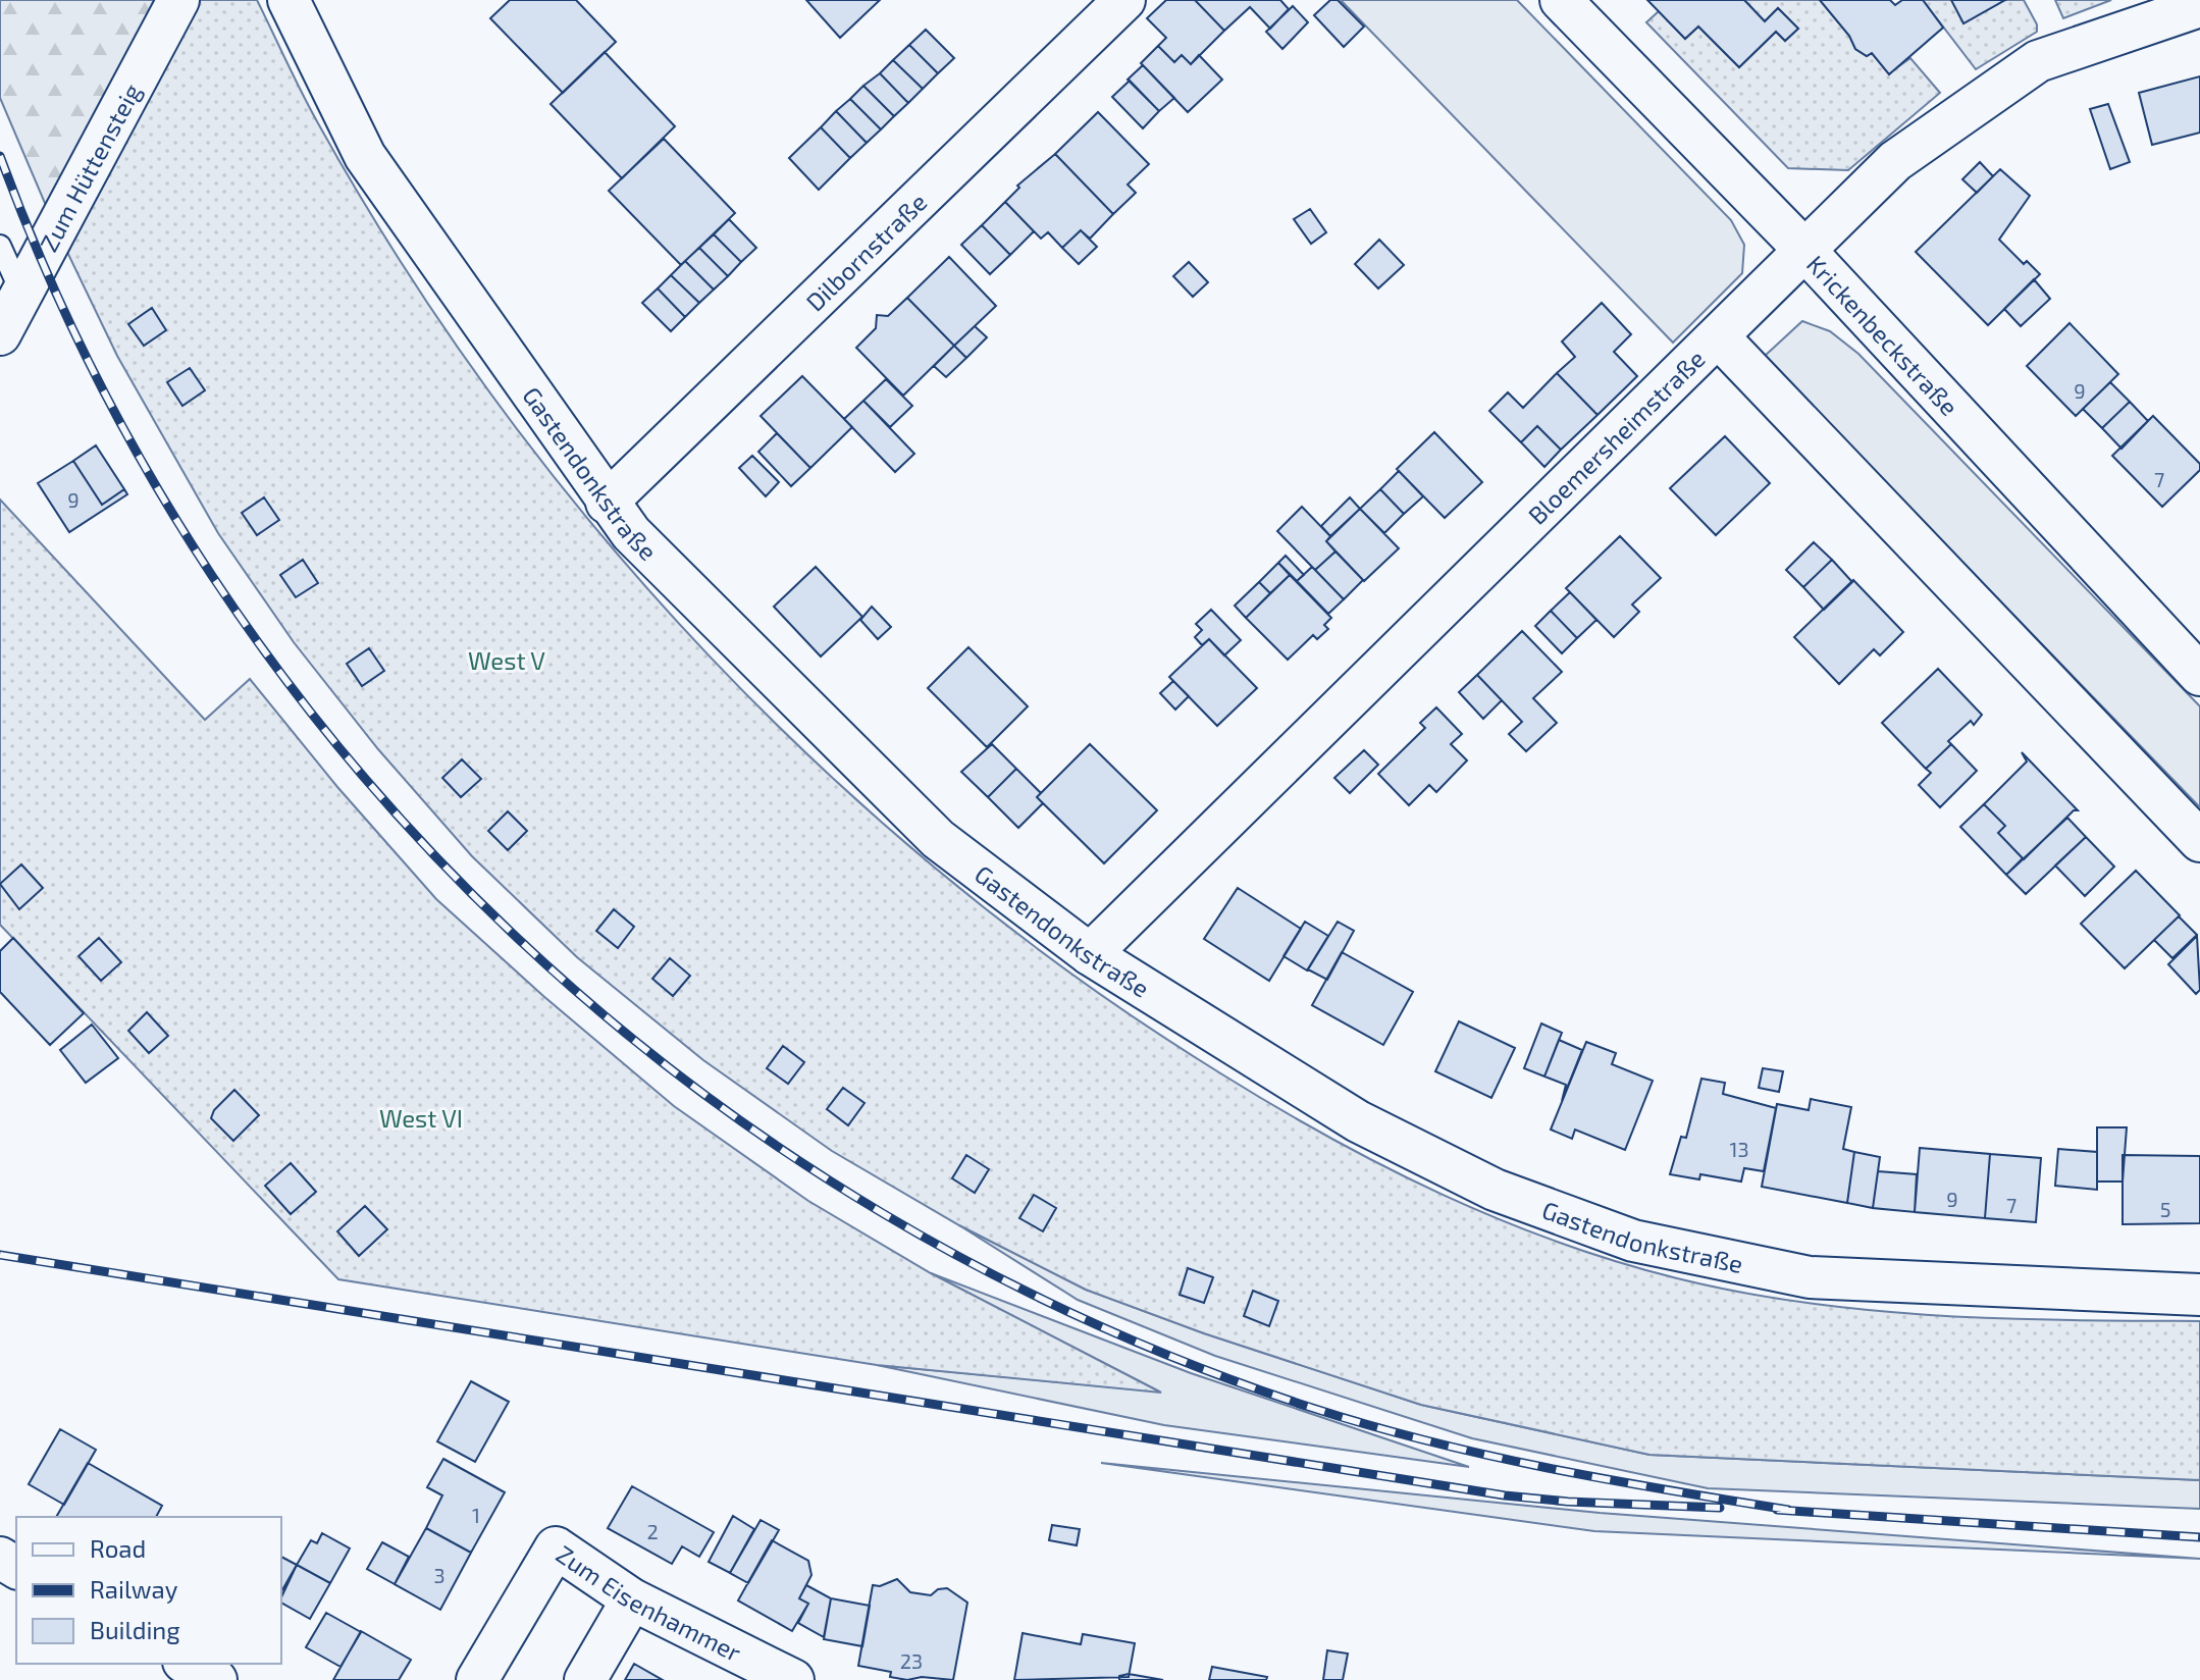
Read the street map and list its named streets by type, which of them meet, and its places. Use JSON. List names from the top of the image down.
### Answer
{
  "streets": {
    "street": [
      "Zum Hüttensteig",
      "Dilbornstraße",
      "Krickenbeckstraße",
      "Bloemersheimstraße",
      "Gastendonkstraße",
      "Zum Eisenhammer"
    ]
  },
  "crossings": [
    ["Dilbornstraße", "Gastendonkstraße"],
    ["Krickenbeckstraße", "Bloemersheimstraße"],
    ["Bloemersheimstraße", "Gastendonkstraße"]
  ],
  "parks": ["West V", "West VI"],
  "house_numbers": [
    "9",
    "7",
    "9",
    "13",
    "9",
    "7",
    "5",
    "1",
    "2",
    "3",
    "23"
  ],
  "legend": ["Road", "Railway", "Building"]
}
